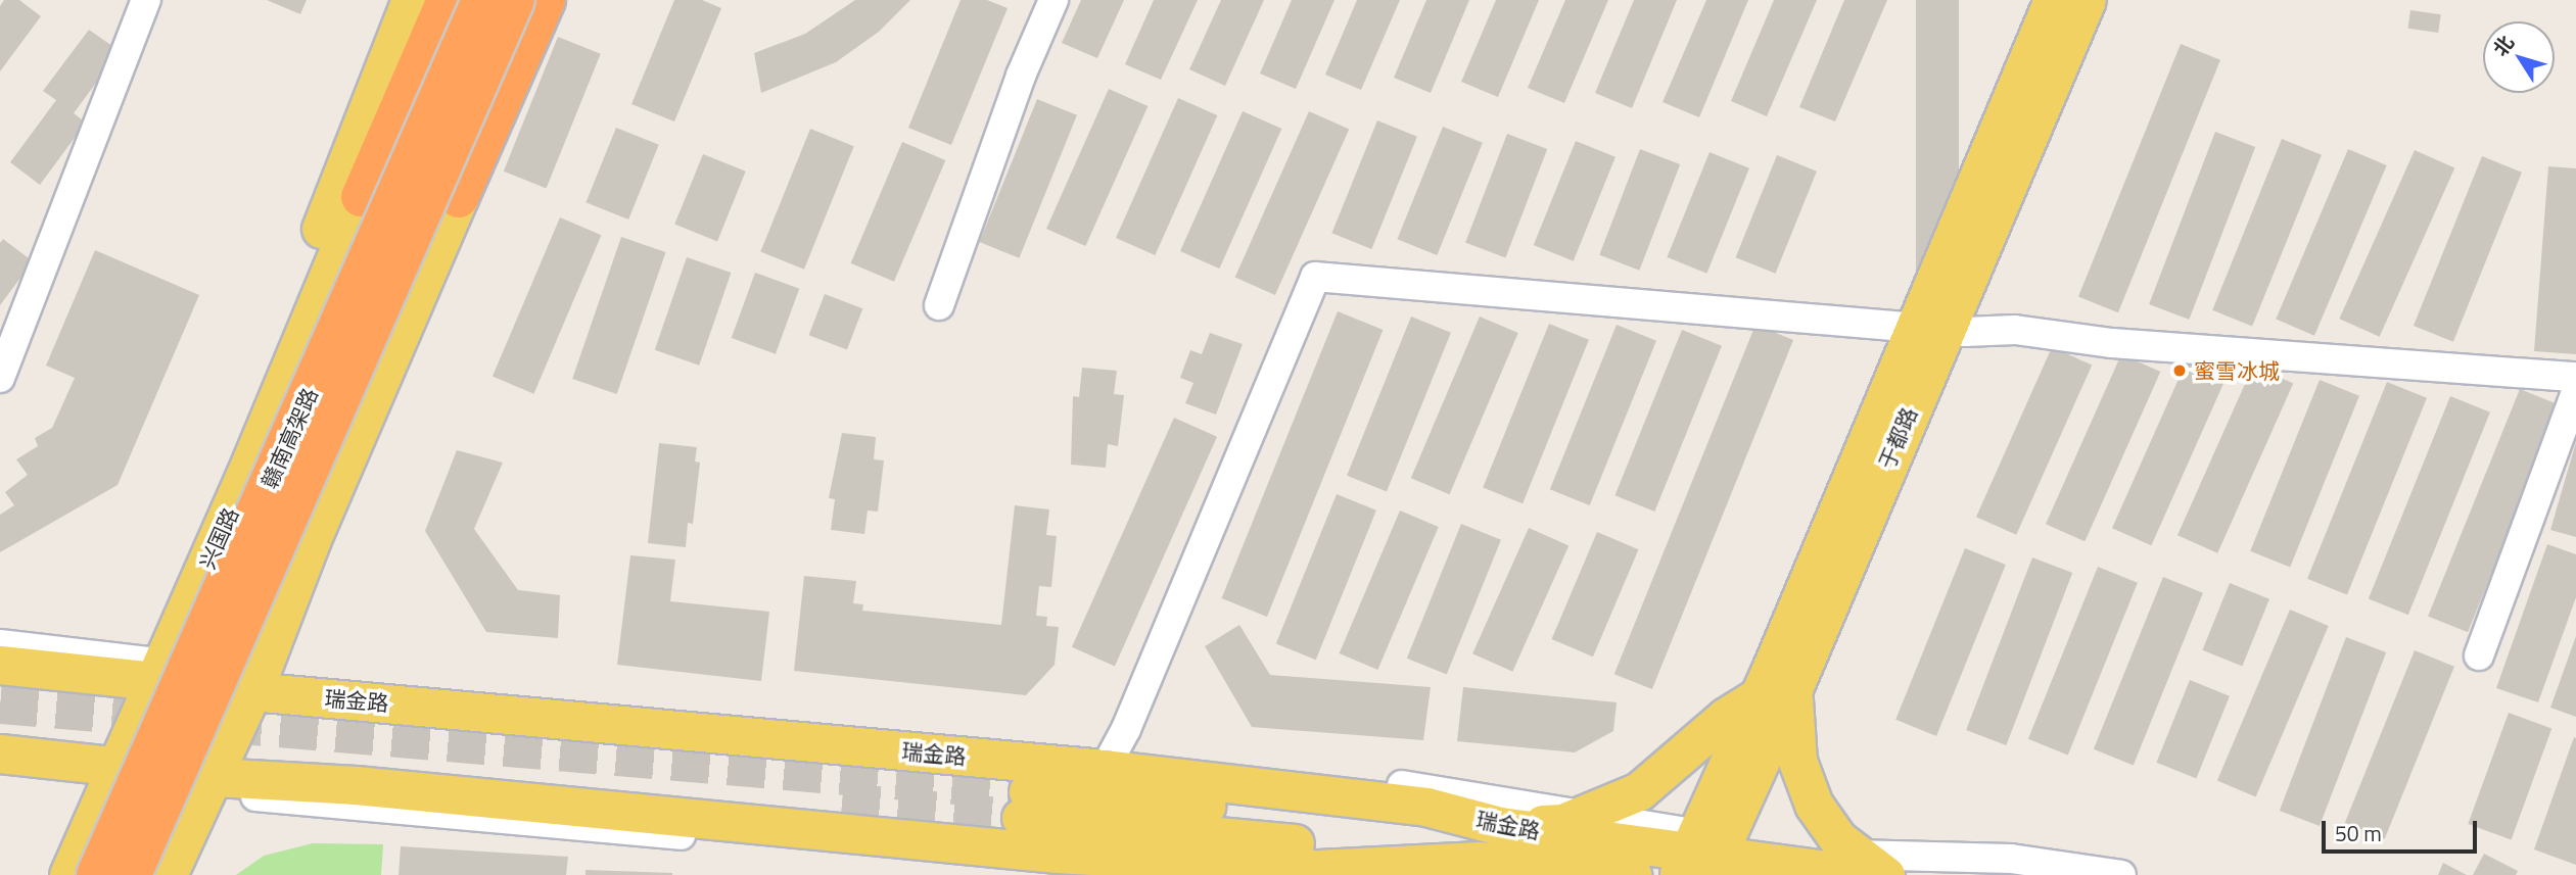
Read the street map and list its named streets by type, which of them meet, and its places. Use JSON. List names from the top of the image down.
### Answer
{
  "streets": {
    "highway": ["赣南高架路"],
    "main road": ["于都路", "兴国路", "瑞金路"]
  },
  "crossings": [
    ["于都路", "瑞金路"],
    ["兴国路", "瑞金路"]
  ],
  "places": ["蜜雪冰城"],
  "scale_bar": "50 m",
  "north": "top left"
}
